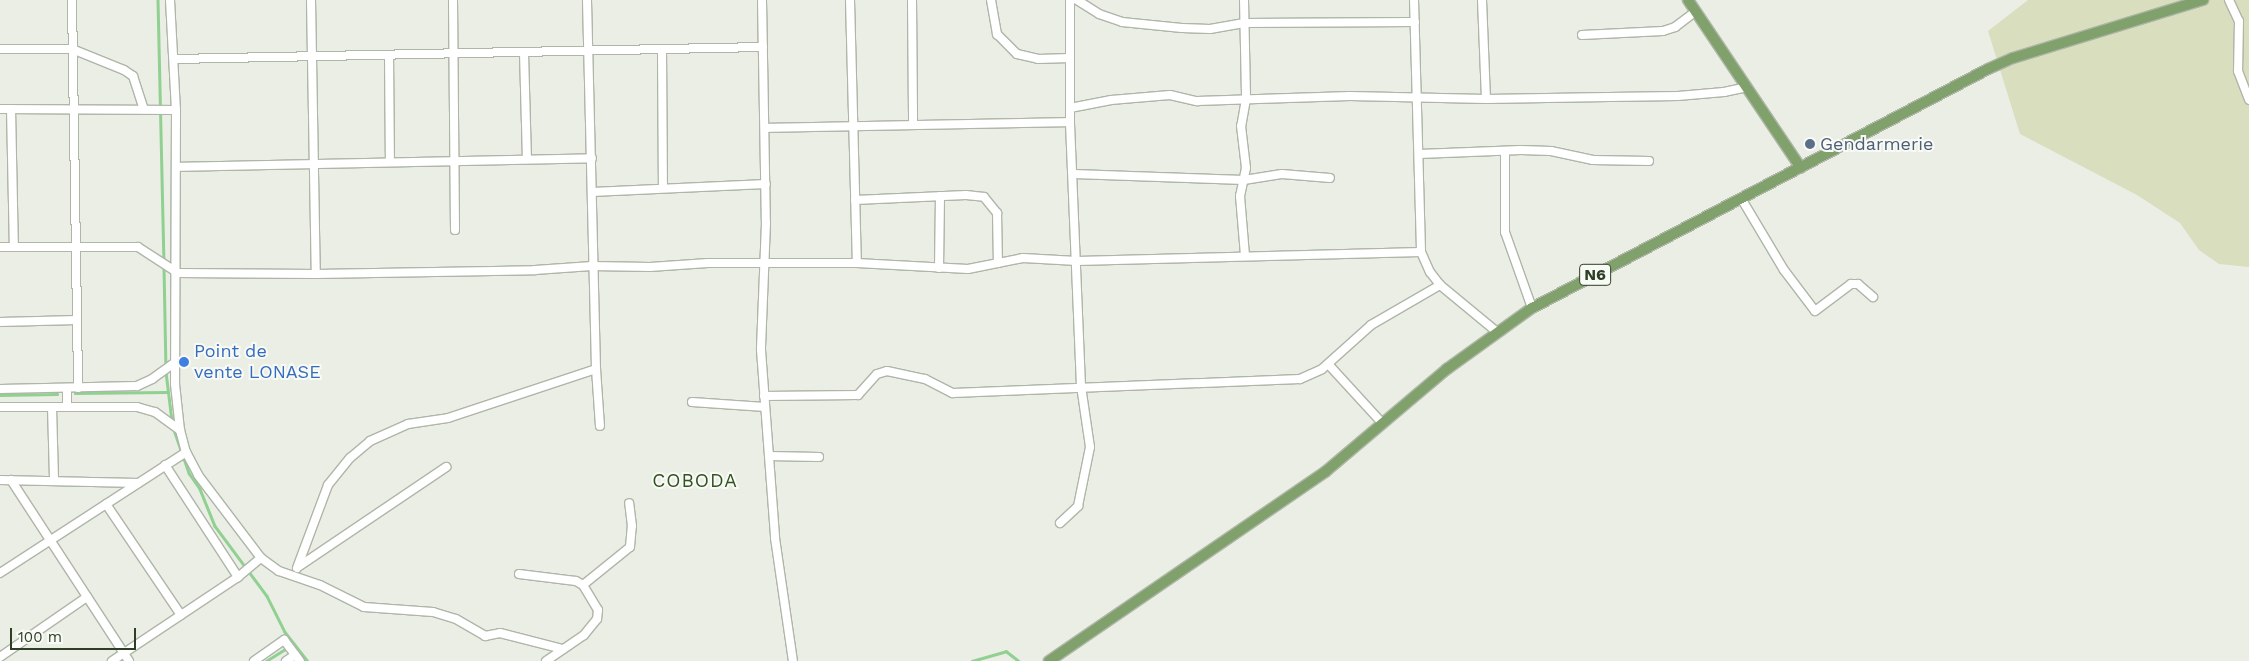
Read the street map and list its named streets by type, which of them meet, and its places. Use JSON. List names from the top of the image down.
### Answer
{
  "streets": {
    "main road": ["N6"]
  },
  "districts": ["COBODA"],
  "places": ["Gendarmerie", "Point de vente LONASE"],
  "scale_bar": "100 m"
}
